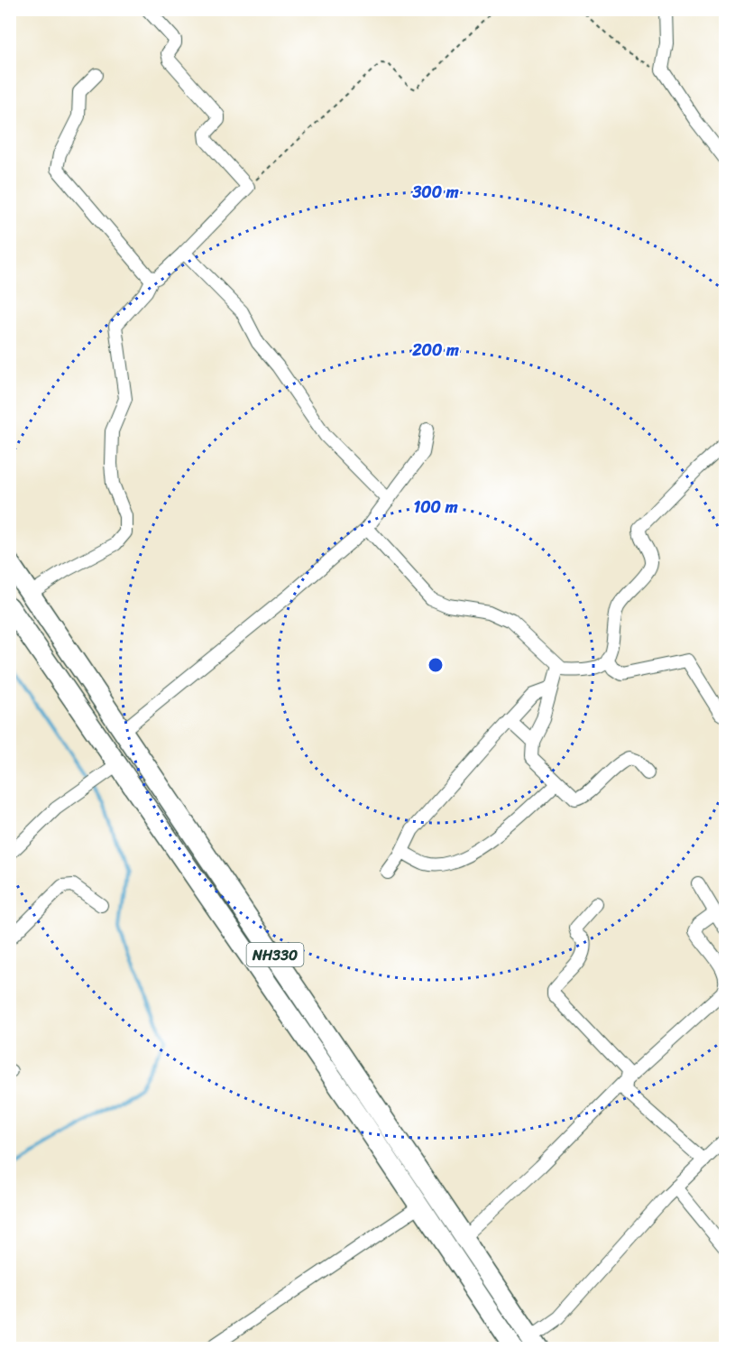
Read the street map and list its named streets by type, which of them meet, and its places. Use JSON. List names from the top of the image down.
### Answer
{
  "streets": {
    "highway": ["NH330"]
  },
  "rings": ["300 m", "200 m", "100 m"]
}
